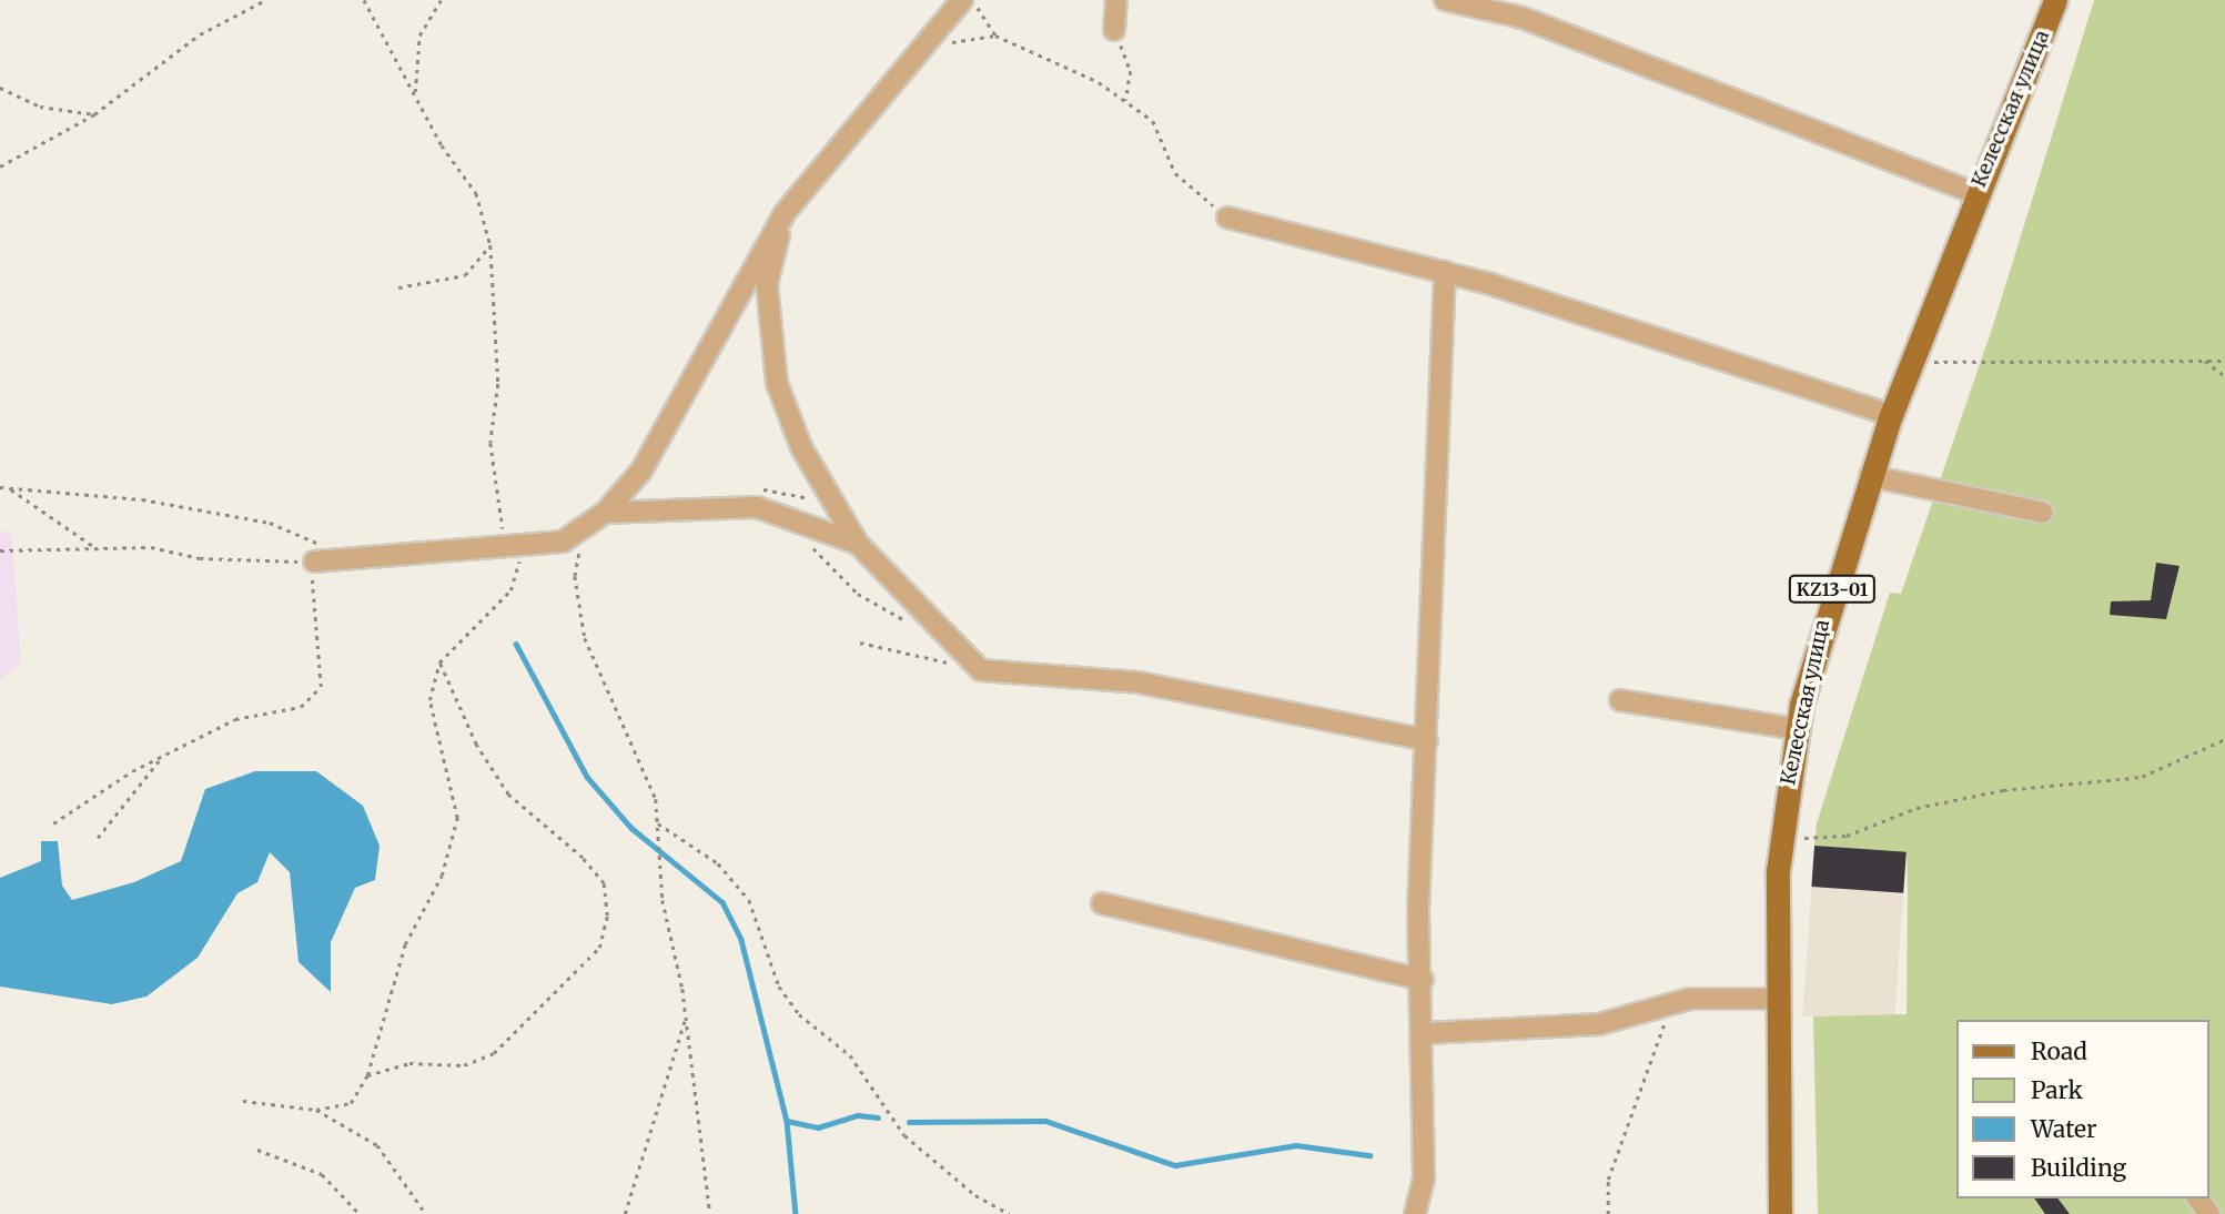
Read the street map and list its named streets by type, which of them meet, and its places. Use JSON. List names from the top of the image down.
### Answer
{
  "streets": {
    "main road": ["Келесская улица", "KZ13-01"]
  },
  "legend": [
    "Road",
    "Park",
    "Water",
    "Building"
  ]
}
